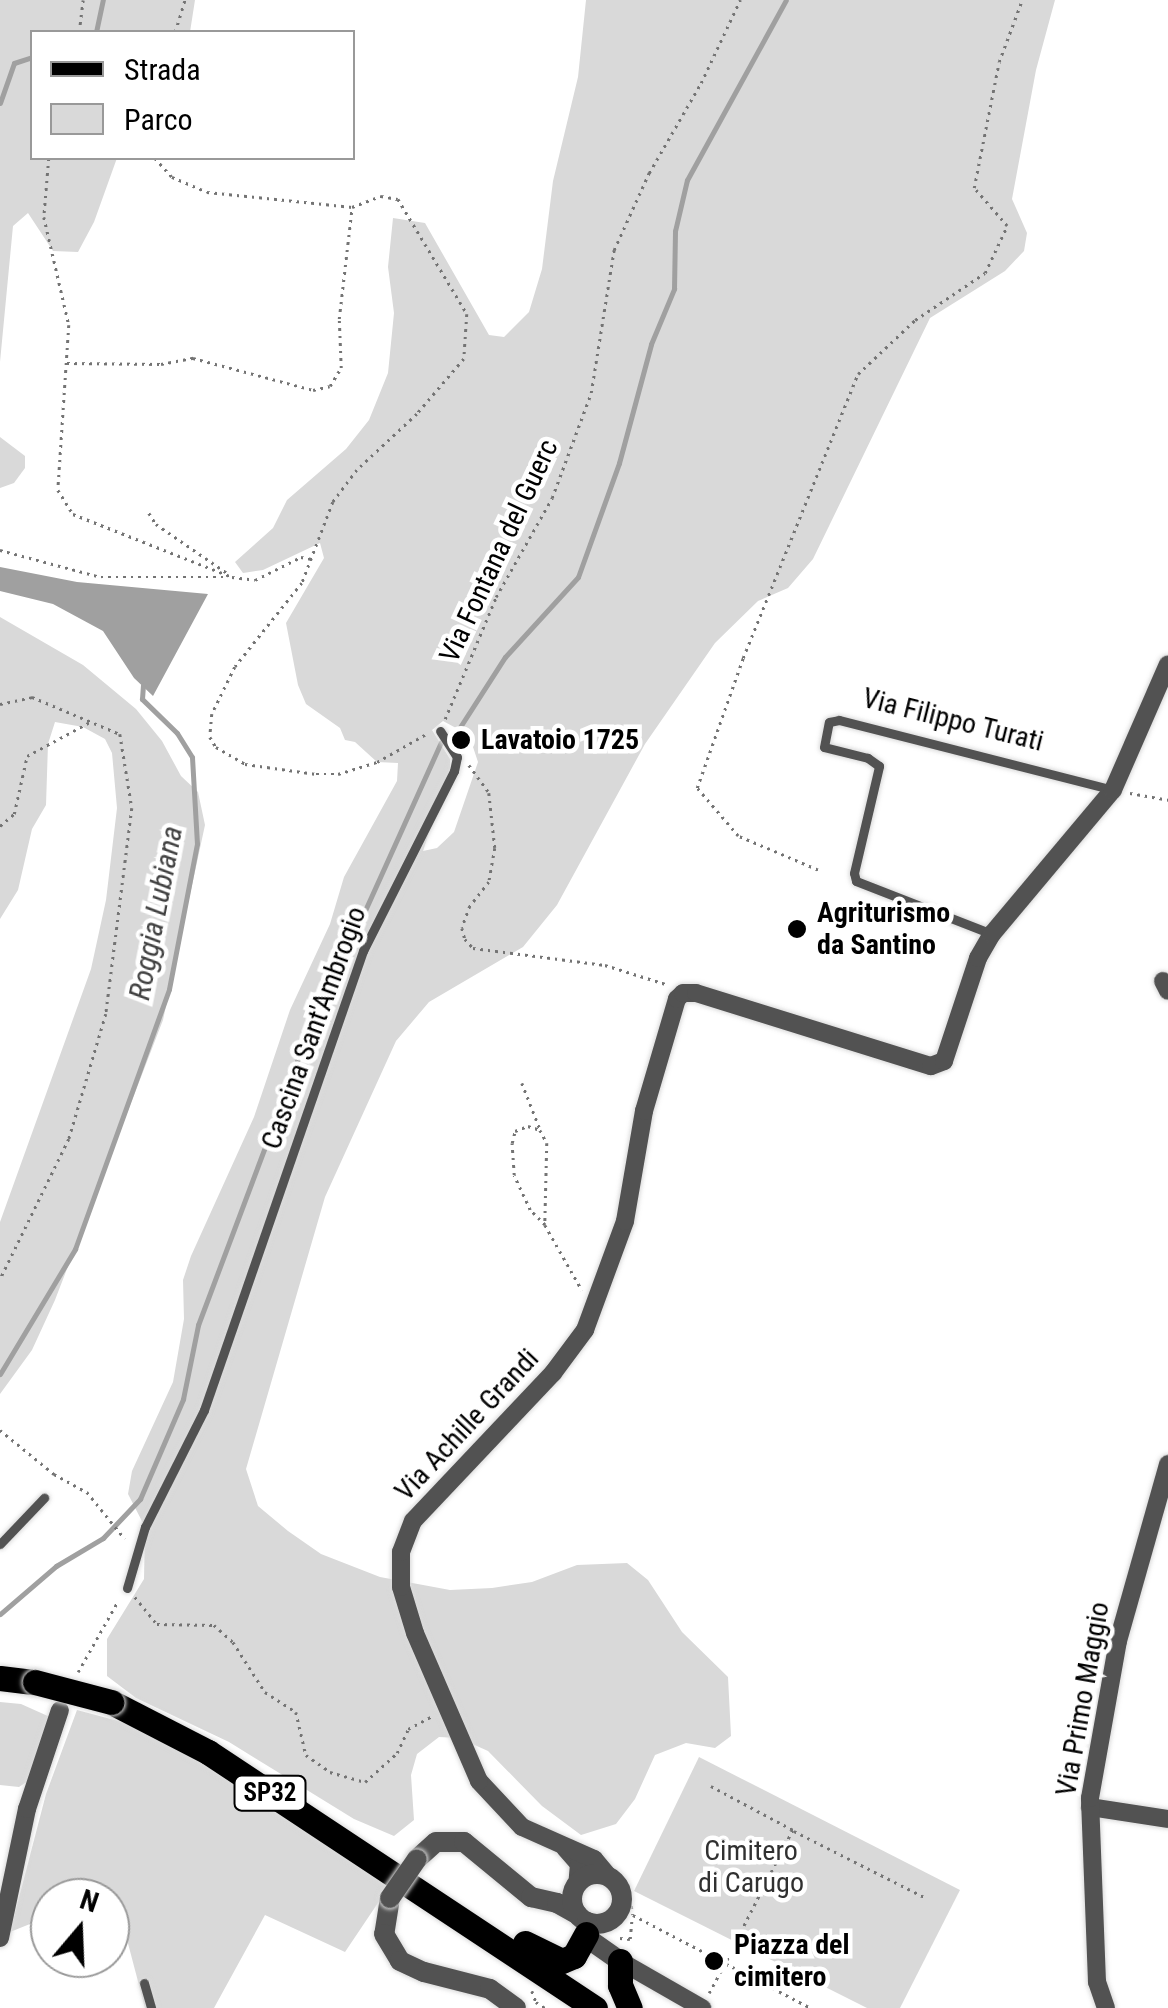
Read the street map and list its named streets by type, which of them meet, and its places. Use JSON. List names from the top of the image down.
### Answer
{
  "streets": {
    "main road": ["SP32"],
    "street": ["Via Achille Grandi", "Via Primo Maggio"],
    "lane": ["Via Filippo Turati", "Cascina Sant'Ambrogio"],
    "path": ["Via Fontana del Guerc"]
  },
  "water": ["Roggia Lubiana"],
  "parks": ["Cimitero di Carugo"],
  "places": ["Lavatoio 1725", "Agriturismo da Santino", "Piazza del cimitero"],
  "legend": ["Strada", "Parco"],
  "north": "top"
}
